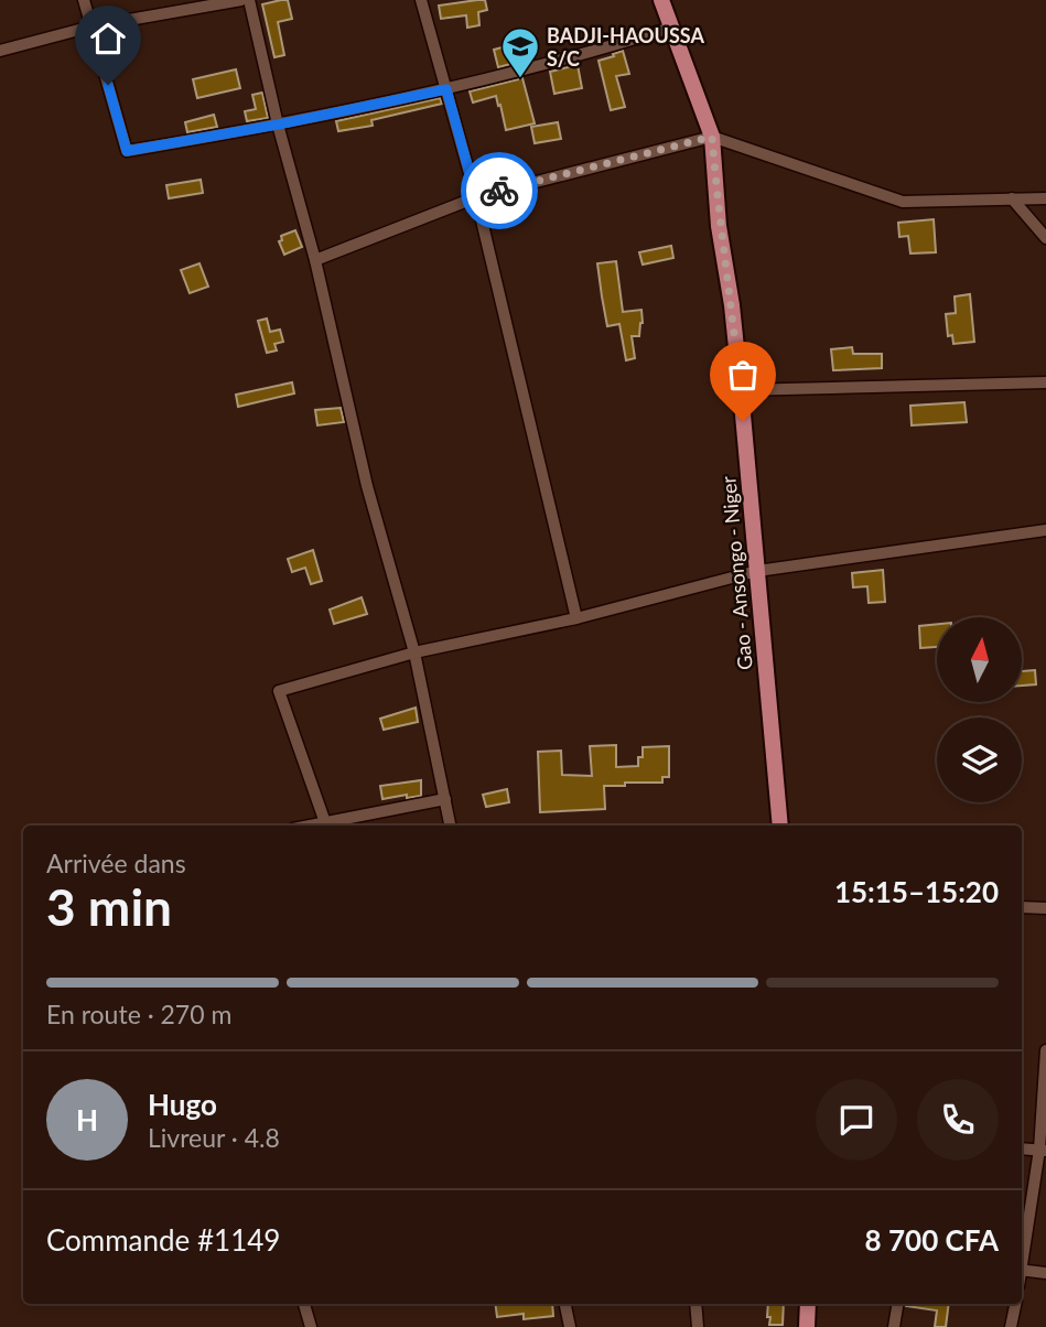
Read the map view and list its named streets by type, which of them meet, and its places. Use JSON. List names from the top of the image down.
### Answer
{
  "streets": {
    "main road": ["Gao - Ansongo - Niger"]
  },
  "places": {
    "school or university": ["BADJI-HAOUSSA S/C"]
  },
  "north": "top",
  "page": {
    "heading": ["3 min", "Arrivée dans", "15:15–15:20"],
    "panel": [
      "Hugo",
      "Livreur · 4.8",
      "Commande #1149",
      "8 700 CFA"
    ],
    "bar": "En route · 270 m",
    "round": "H"
  }
}
